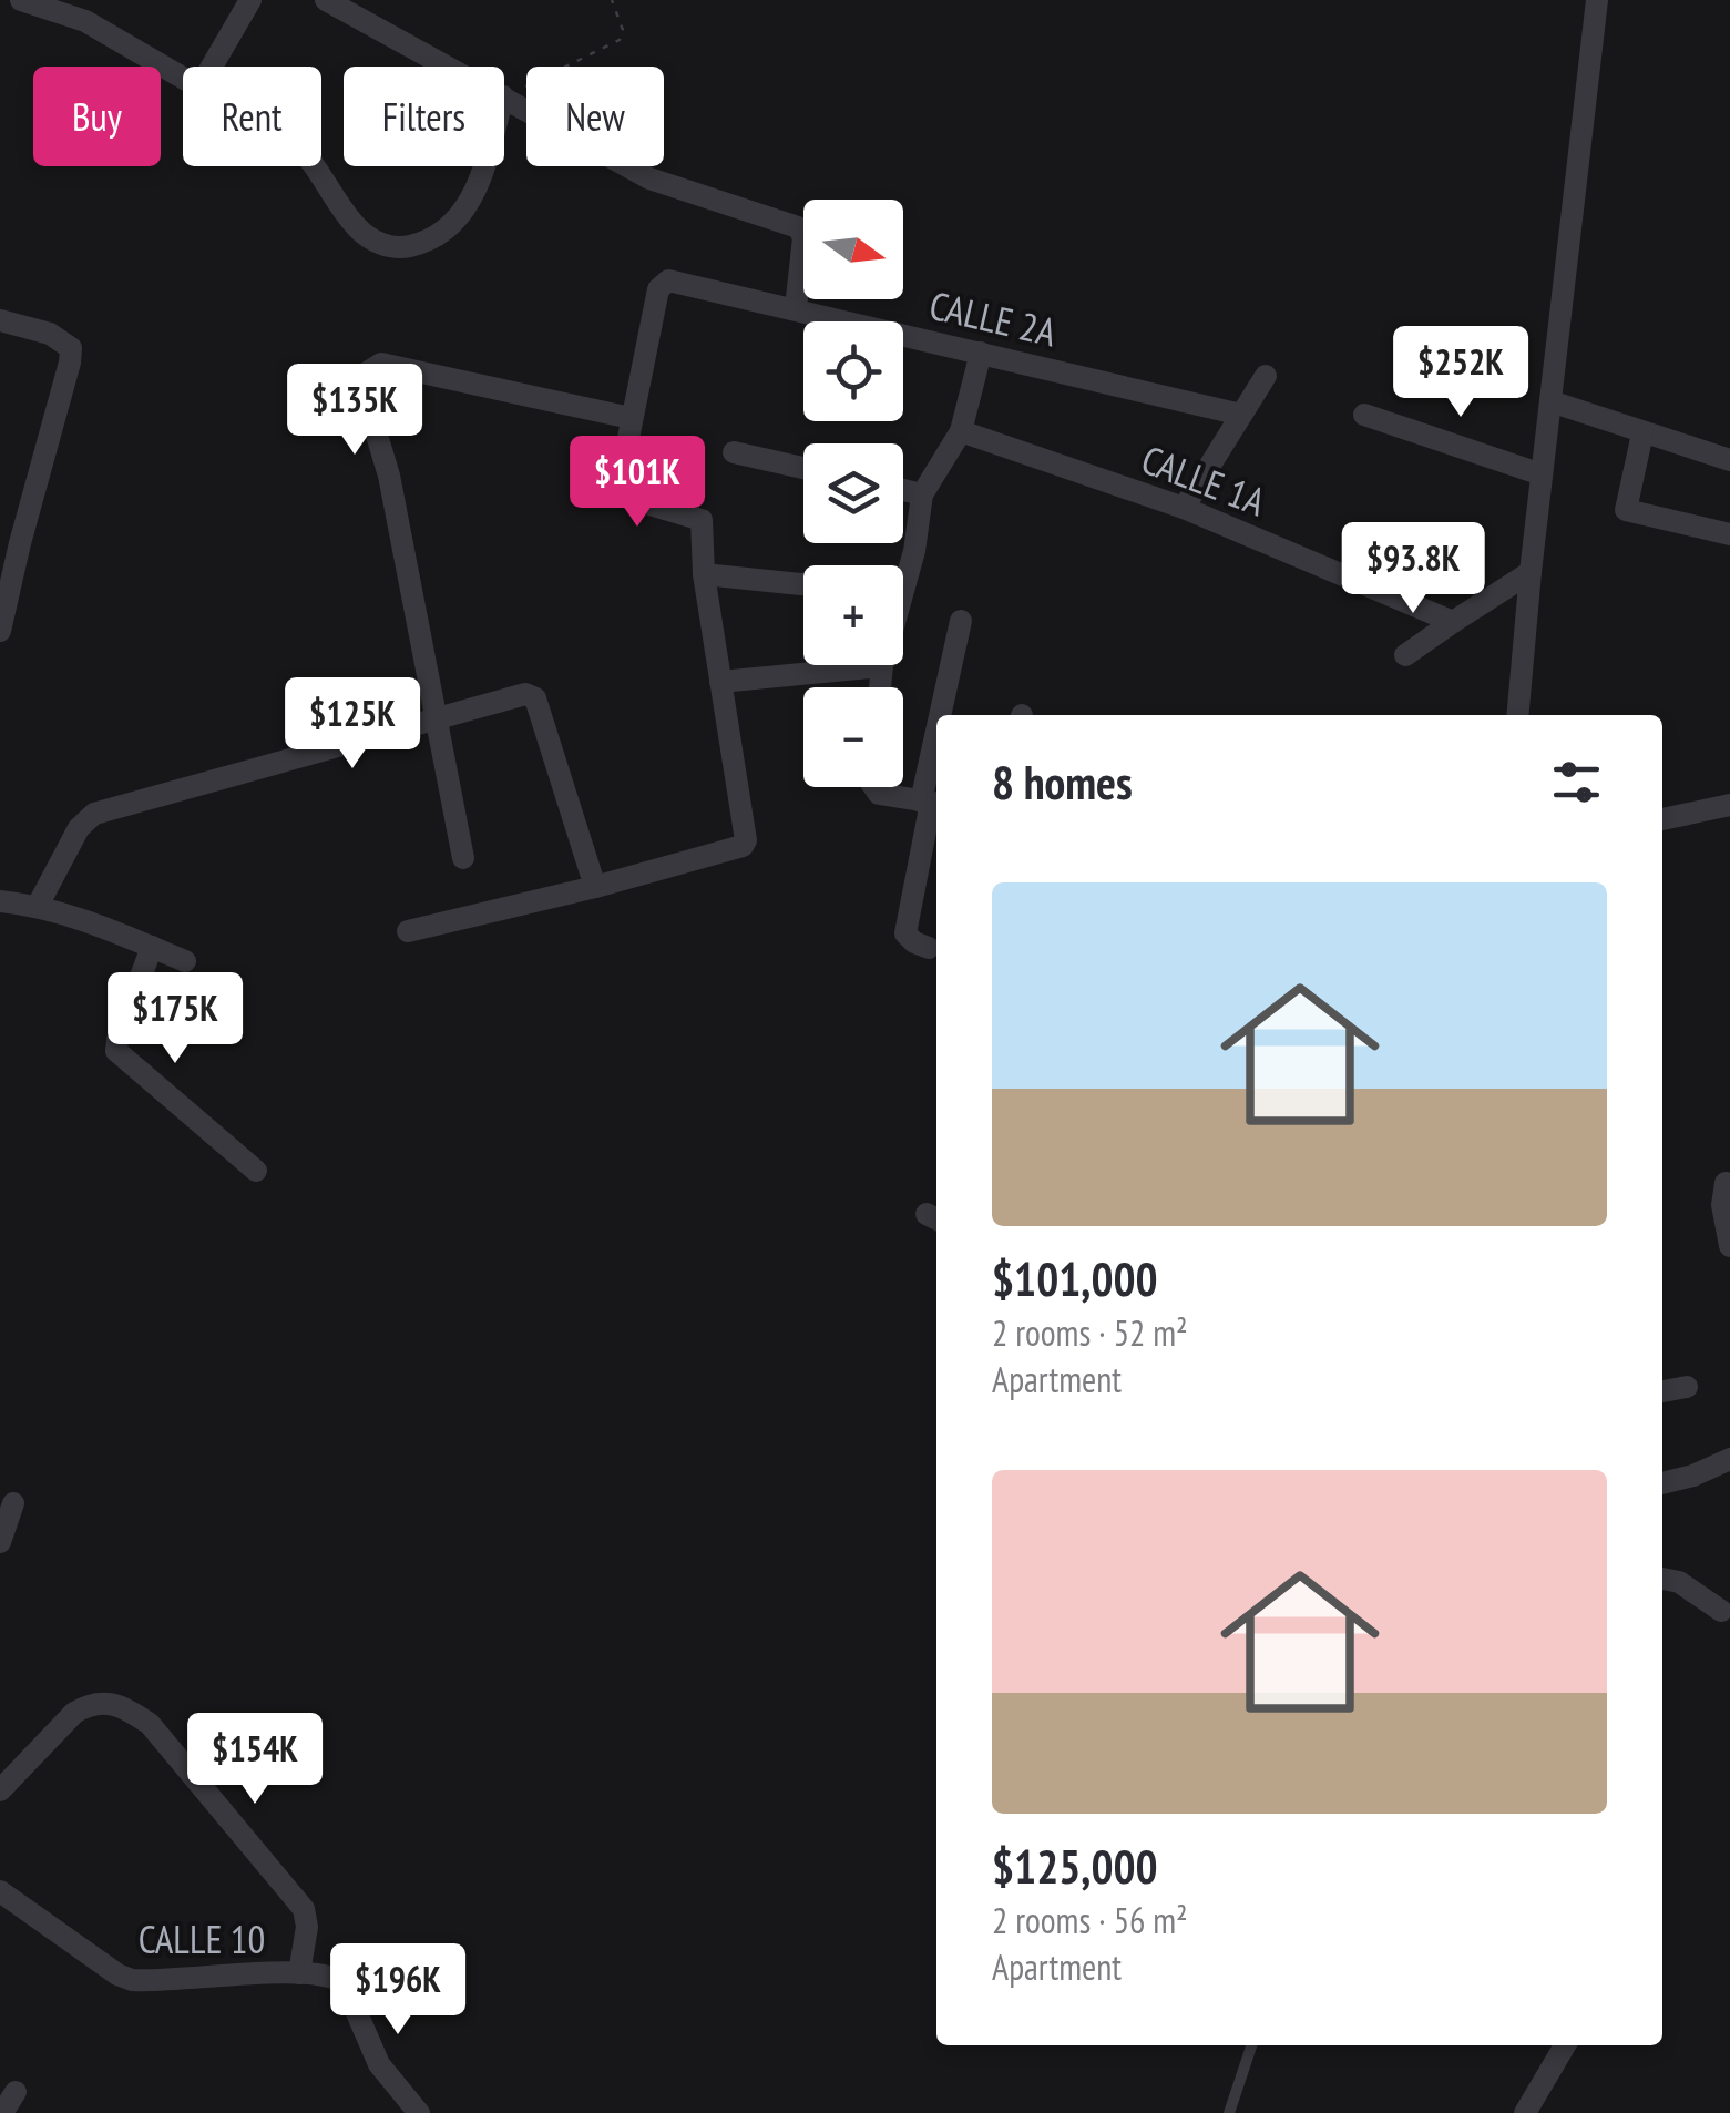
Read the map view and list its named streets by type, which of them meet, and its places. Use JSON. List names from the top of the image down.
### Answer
{
  "streets": {
    "street": ["CALLE 2A", "CALLE 1A", "CALLE 10"]
  },
  "north": "right",
  "page": {
    "chip": [
      "Buy",
      "Rent",
      "Filters",
      "New"
    ],
    "map_buttons": ["+", "−"],
    "price": [
      "$252K",
      "$135K",
      "$101K",
      "$93.8K",
      "$125K",
      "$175K",
      "$154K",
      "$196K"
    ],
    "heading": "8 homes",
    "list": [
      {
        "name": "$101,000",
        "note": "2 rooms · 52 m² · Apartment"
      },
      {
        "name": "$125,000",
        "note": "2 rooms · 56 m² · Apartment"
      }
    ]
  }
}
